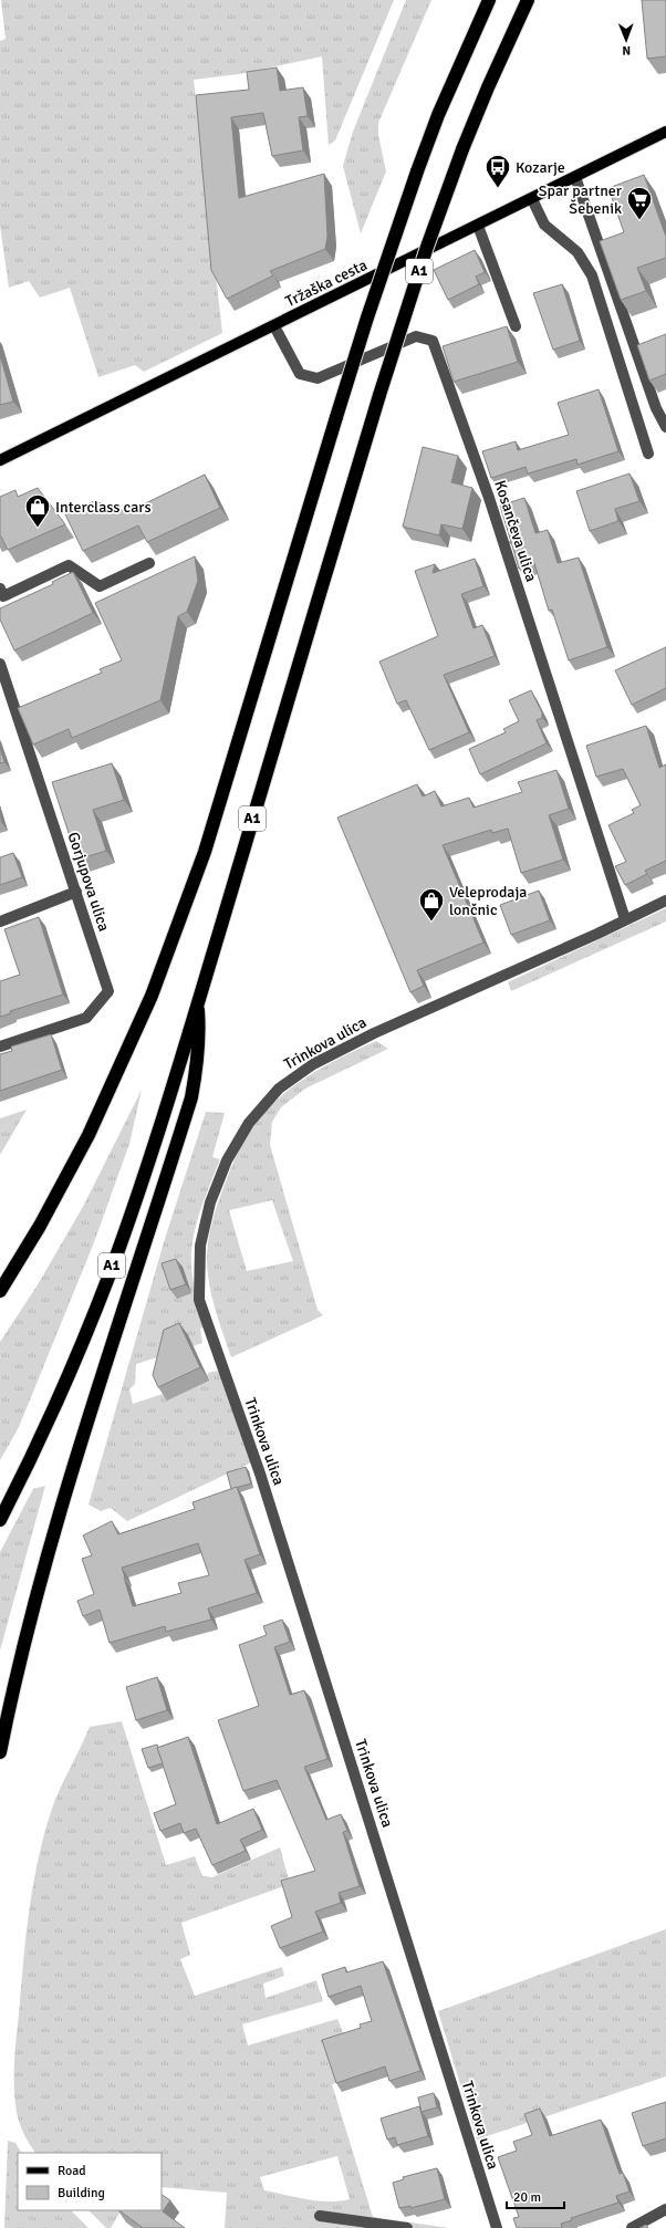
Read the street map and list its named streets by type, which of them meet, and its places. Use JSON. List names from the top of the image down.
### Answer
{
  "streets": {
    "highway": ["A1"],
    "main road": ["Tržaška cesta"],
    "street": ["Kosančeva ulica", "Gorjupova ulica", "Trinkova ulica"]
  },
  "crossings": [
    ["Tržaška cesta", "Kosančeva ulica"],
    ["Kosančeva ulica", "Trinkova ulica"]
  ],
  "places": {
    "bus stop": ["Kozarje"],
    "supermarket": ["Spar partner Šebenik"],
    "shop": ["Interclass cars", "Veleprodaja lončnic"]
  },
  "legend": ["Road", "Building"],
  "scale_bar": "20 m",
  "north": "bottom"
}
